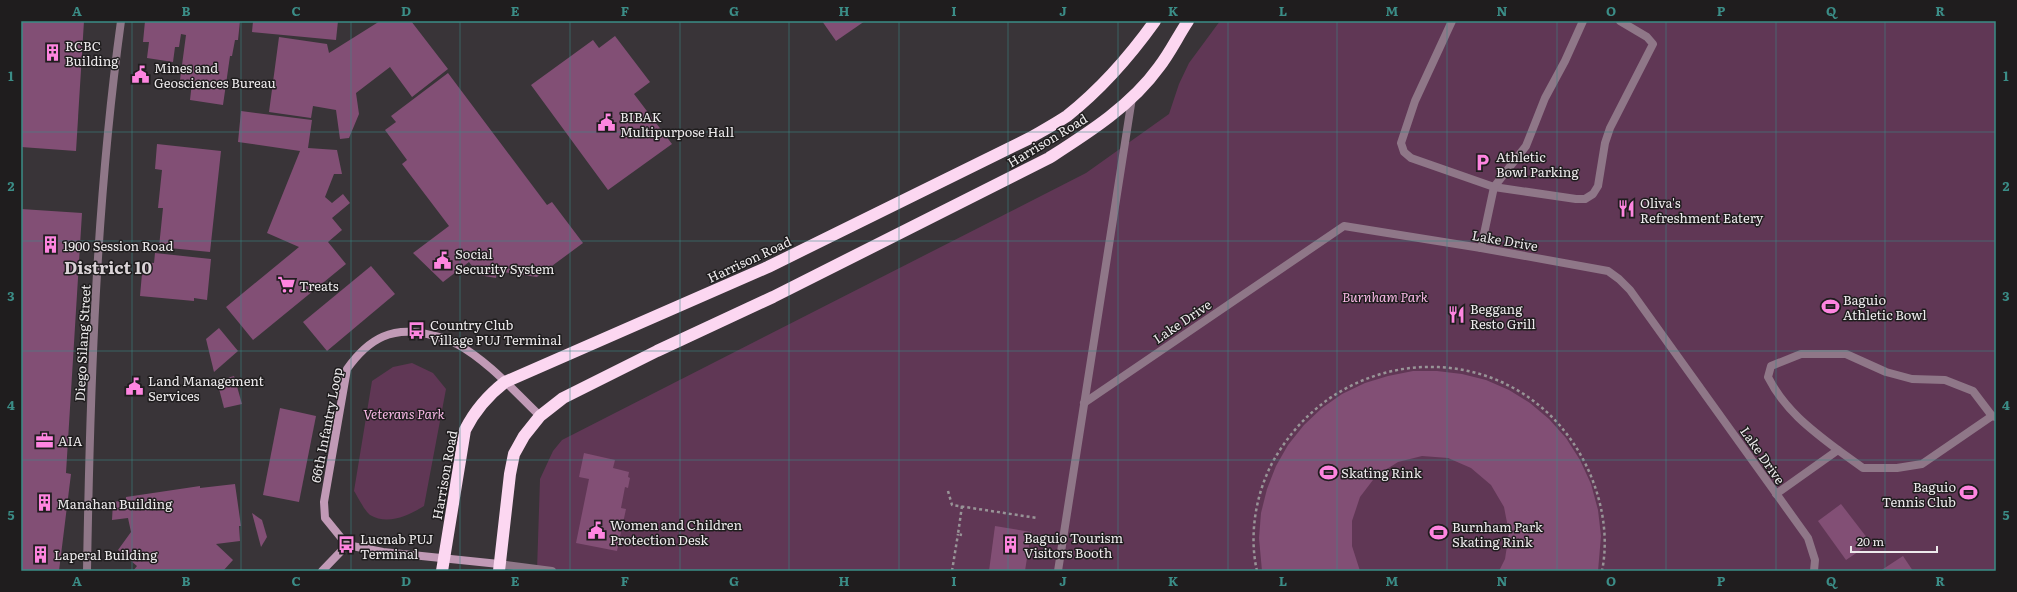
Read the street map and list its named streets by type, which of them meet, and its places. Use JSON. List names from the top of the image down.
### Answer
{
  "streets": {
    "highway": ["Harrison Road"],
    "street": ["Lake Drive", "Diego Silang Street", "66th Infantry Loop"]
  },
  "crossings": [
    ["Harrison Road", "66th Infantry Loop"]
  ],
  "districts": ["District 10"],
  "parks": ["Burnham Park", "Veterans Park"],
  "places": {
    "building": [
      "RCBC Building",
      "1900 Session Road",
      "Manahan Building",
      "Baguio Tourism Visitors Booth",
      "Laperal Building"
    ],
    "public building": [
      "Mines and Geosciences Bureau",
      "BIBAK Multipurpose Hall",
      "Social Security System",
      "Land Management Services",
      "Women and Children Protection Desk"
    ],
    "parking": ["Athletic Bowl Parking"],
    "restaurant": ["Oliva's Refreshment Eatery", "Beggang Resto Grill"],
    "supermarket": ["Treats"],
    "sports": [
      "Baguio Athletic Bowl",
      "Skating Rink",
      "Baguio Tennis Club",
      "Burnham Park Skating Rink"
    ],
    "bus stop": ["Country Club Village PUJ Terminal", "Lucnab PUJ Terminal"],
    "office": ["AIA"]
  },
  "scale_bar": "20 m",
  "grid": {
    "columns": [
      "A",
      "B",
      "C",
      "D",
      "E",
      "F",
      "G",
      "H",
      "I",
      "J",
      "K",
      "L",
      "M",
      "N",
      "O",
      "P",
      "Q",
      "R"
    ],
    "rows": [
      "1",
      "2",
      "3",
      "4",
      "5"
    ]
  }
}
